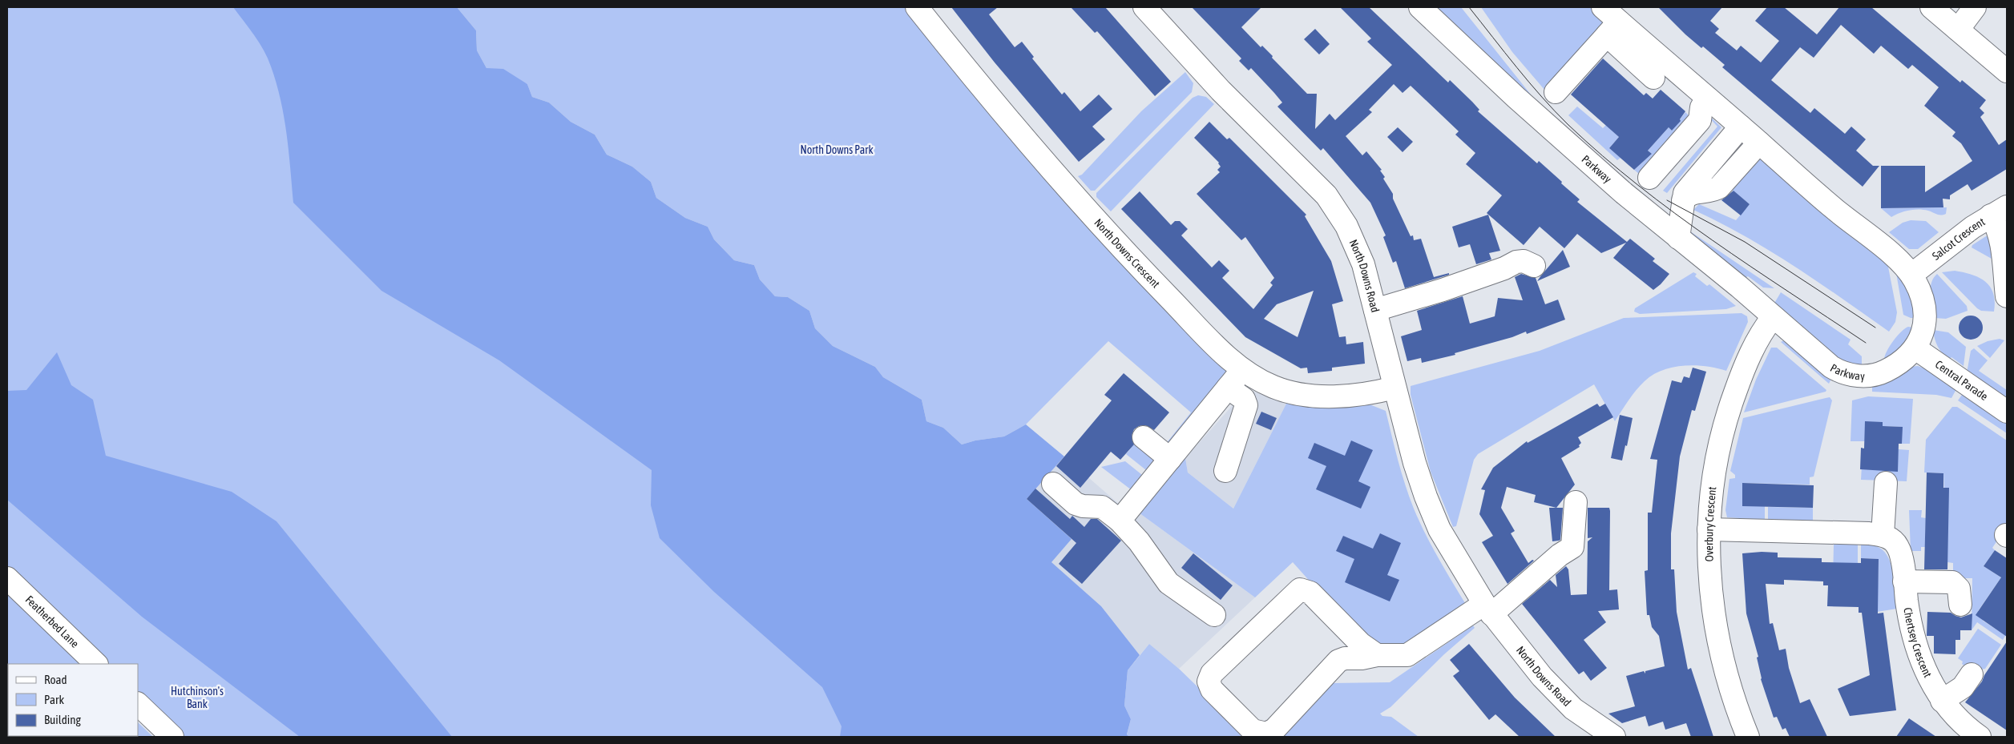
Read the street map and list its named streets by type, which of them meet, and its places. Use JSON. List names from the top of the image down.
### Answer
{
  "streets": {
    "street": [
      "Parkway",
      "Salcot Crescent",
      "North Downs Crescent",
      "North Downs Road",
      "Central Parade",
      "Overbury Crescent",
      "Featherbed Lane",
      "Chertsey Crescent"
    ]
  },
  "crossings": [
    ["Parkway", "Salcot Crescent"],
    ["Parkway", "Central Parade"],
    ["Parkway", "Overbury Crescent"],
    ["North Downs Crescent", "North Downs Road"]
  ],
  "parks": ["North Downs Park", "Hutchinson's Bank"],
  "legend": ["Road", "Park", "Building"]
}
